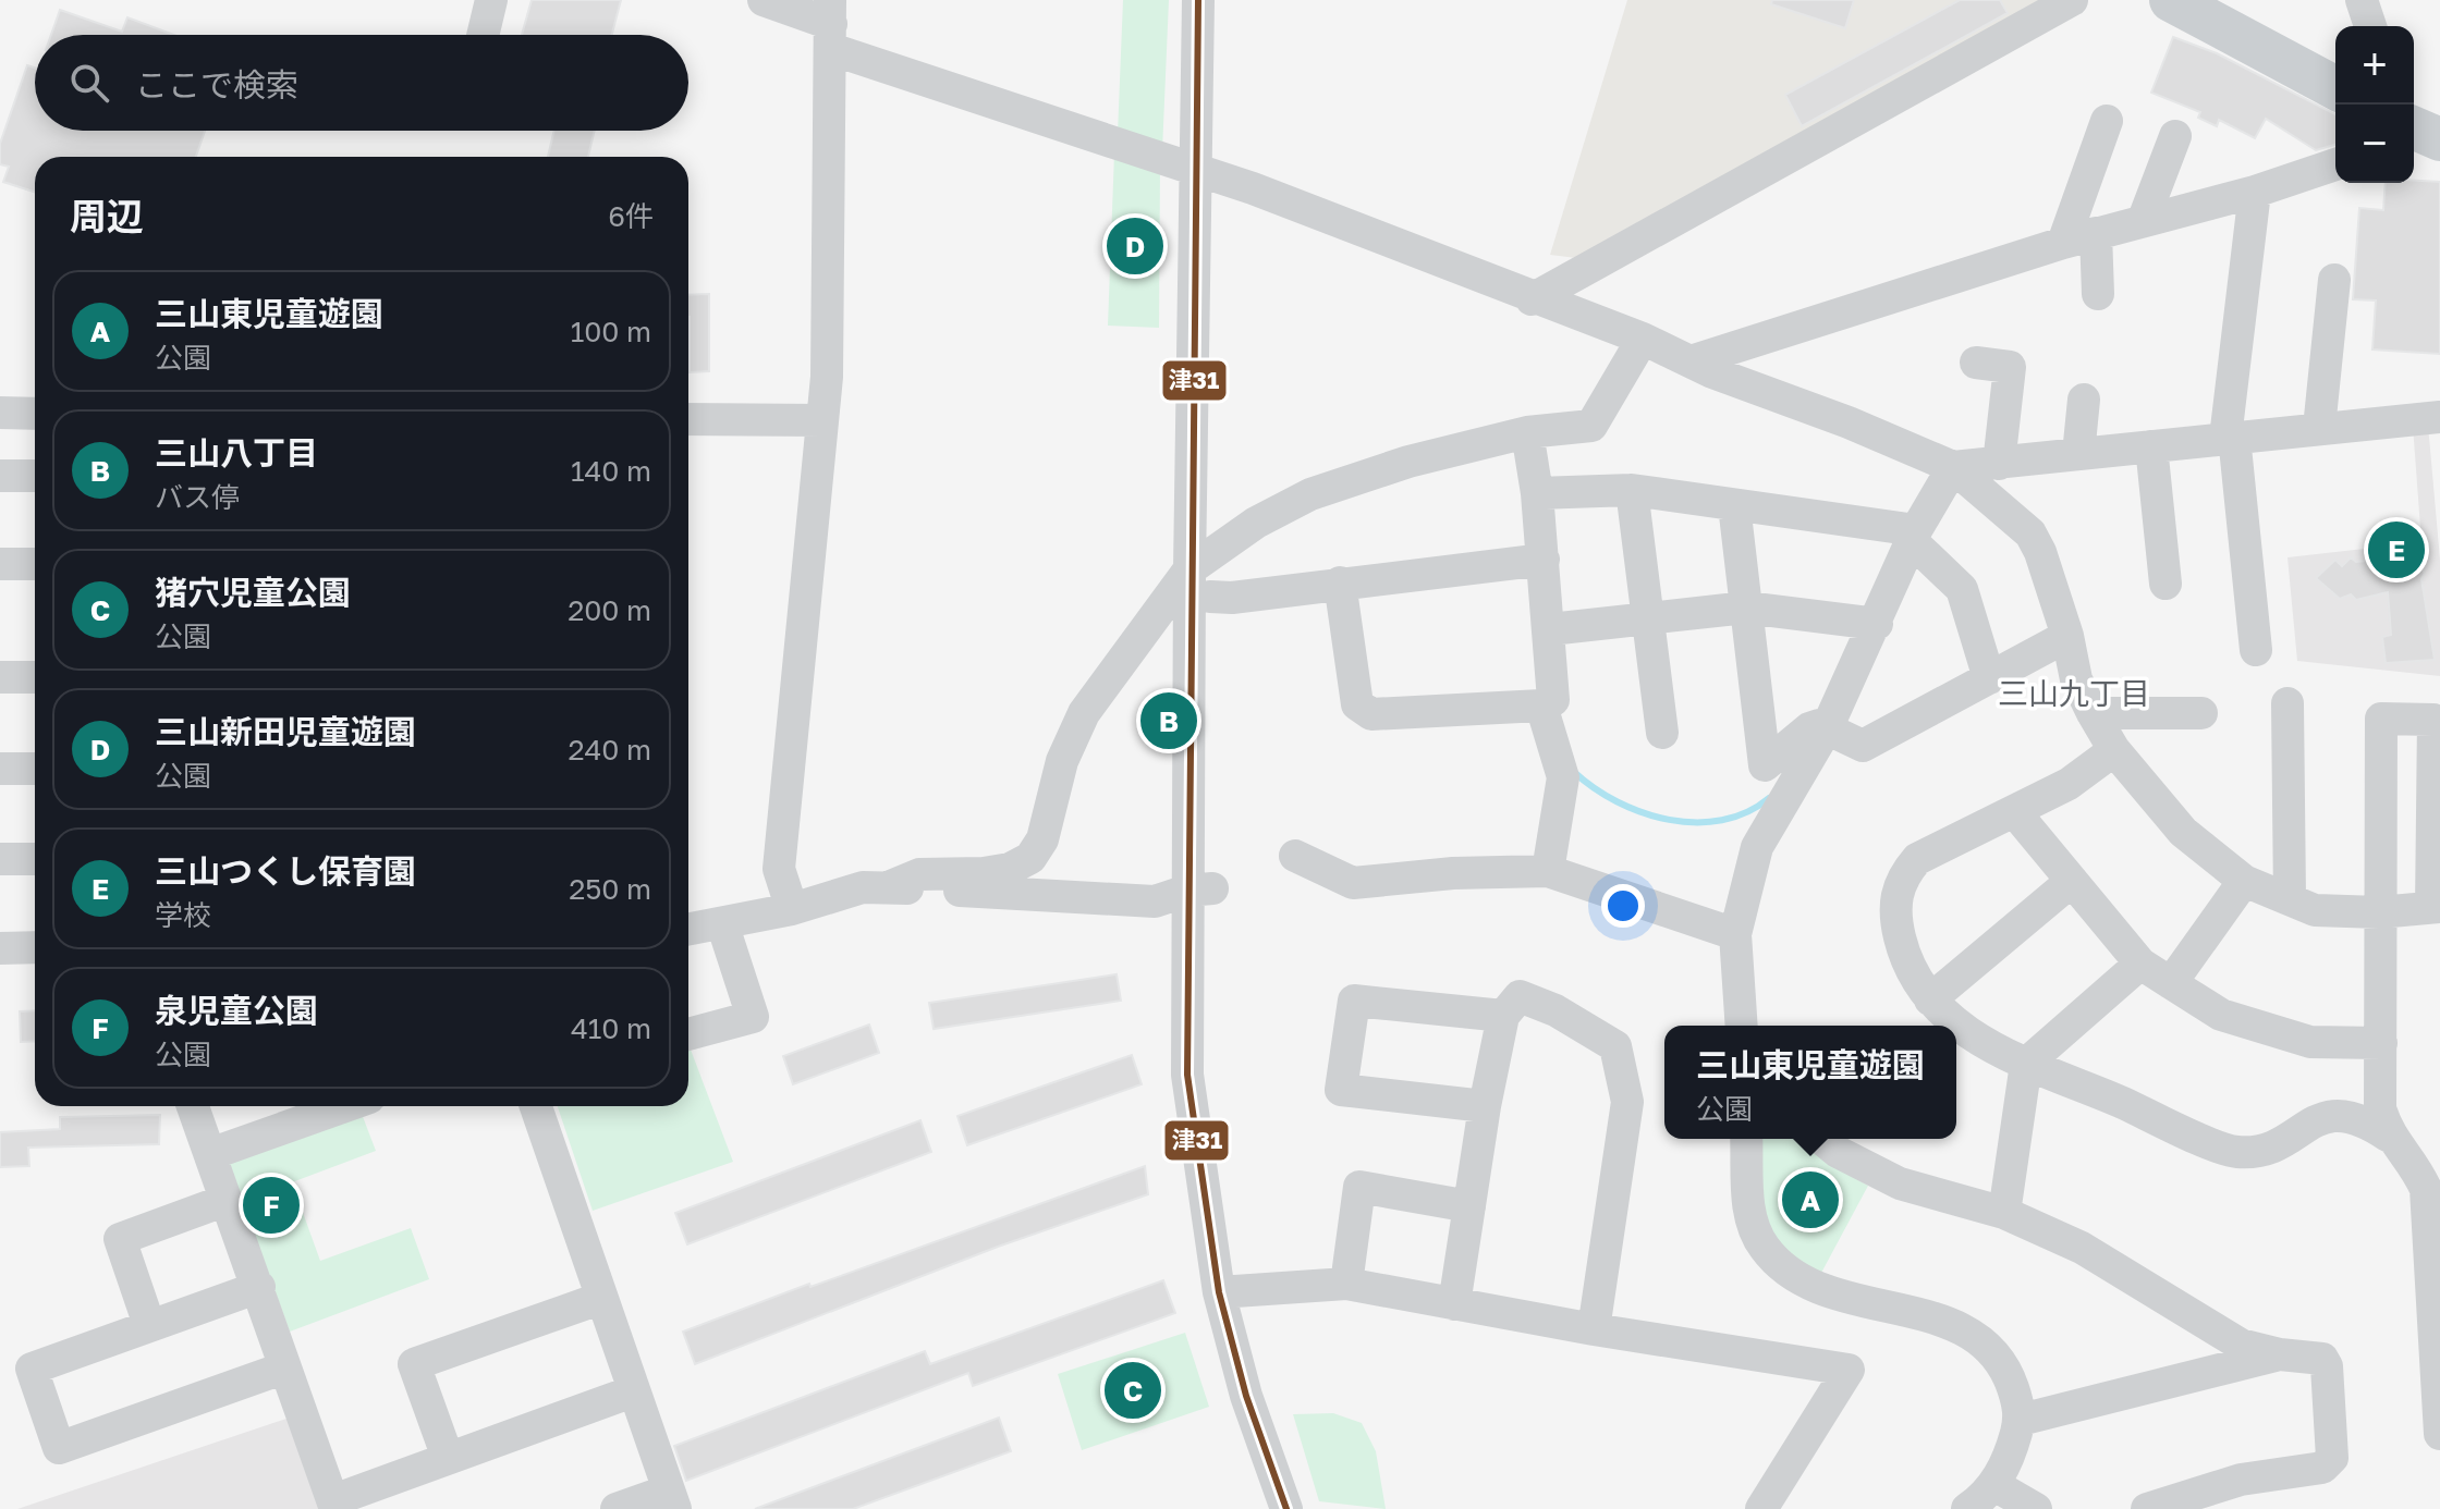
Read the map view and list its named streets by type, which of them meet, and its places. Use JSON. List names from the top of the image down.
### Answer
{
  "districts": ["三山九丁目"],
  "lines": ["transit line 津31"],
  "page": {
    "map_buttons": ["+", "−"],
    "search": "ここで検索",
    "heading": ["周辺", "6件"],
    "pins": [
      "D",
      "E",
      "B",
      "A",
      "F",
      "C"
    ],
    "list": [
      {
        "mark": "A",
        "name": "三山東児童遊園",
        "note": "公園",
        "value": "100 m"
      },
      {
        "mark": "B",
        "name": "三山八丁目",
        "note": "バス停",
        "value": "140 m"
      },
      {
        "mark": "C",
        "name": "猪穴児童公園",
        "note": "公園",
        "value": "200 m"
      },
      {
        "mark": "D",
        "name": "三山新田児童遊園",
        "note": "公園",
        "value": "240 m"
      },
      {
        "mark": "E",
        "name": "三山つくし保育園",
        "note": "学校",
        "value": "250 m"
      },
      {
        "mark": "F",
        "name": "泉児童公園",
        "note": "公園",
        "value": "410 m"
      }
    ],
    "popup": ["三山東児童遊園", "公園"]
  }
}
